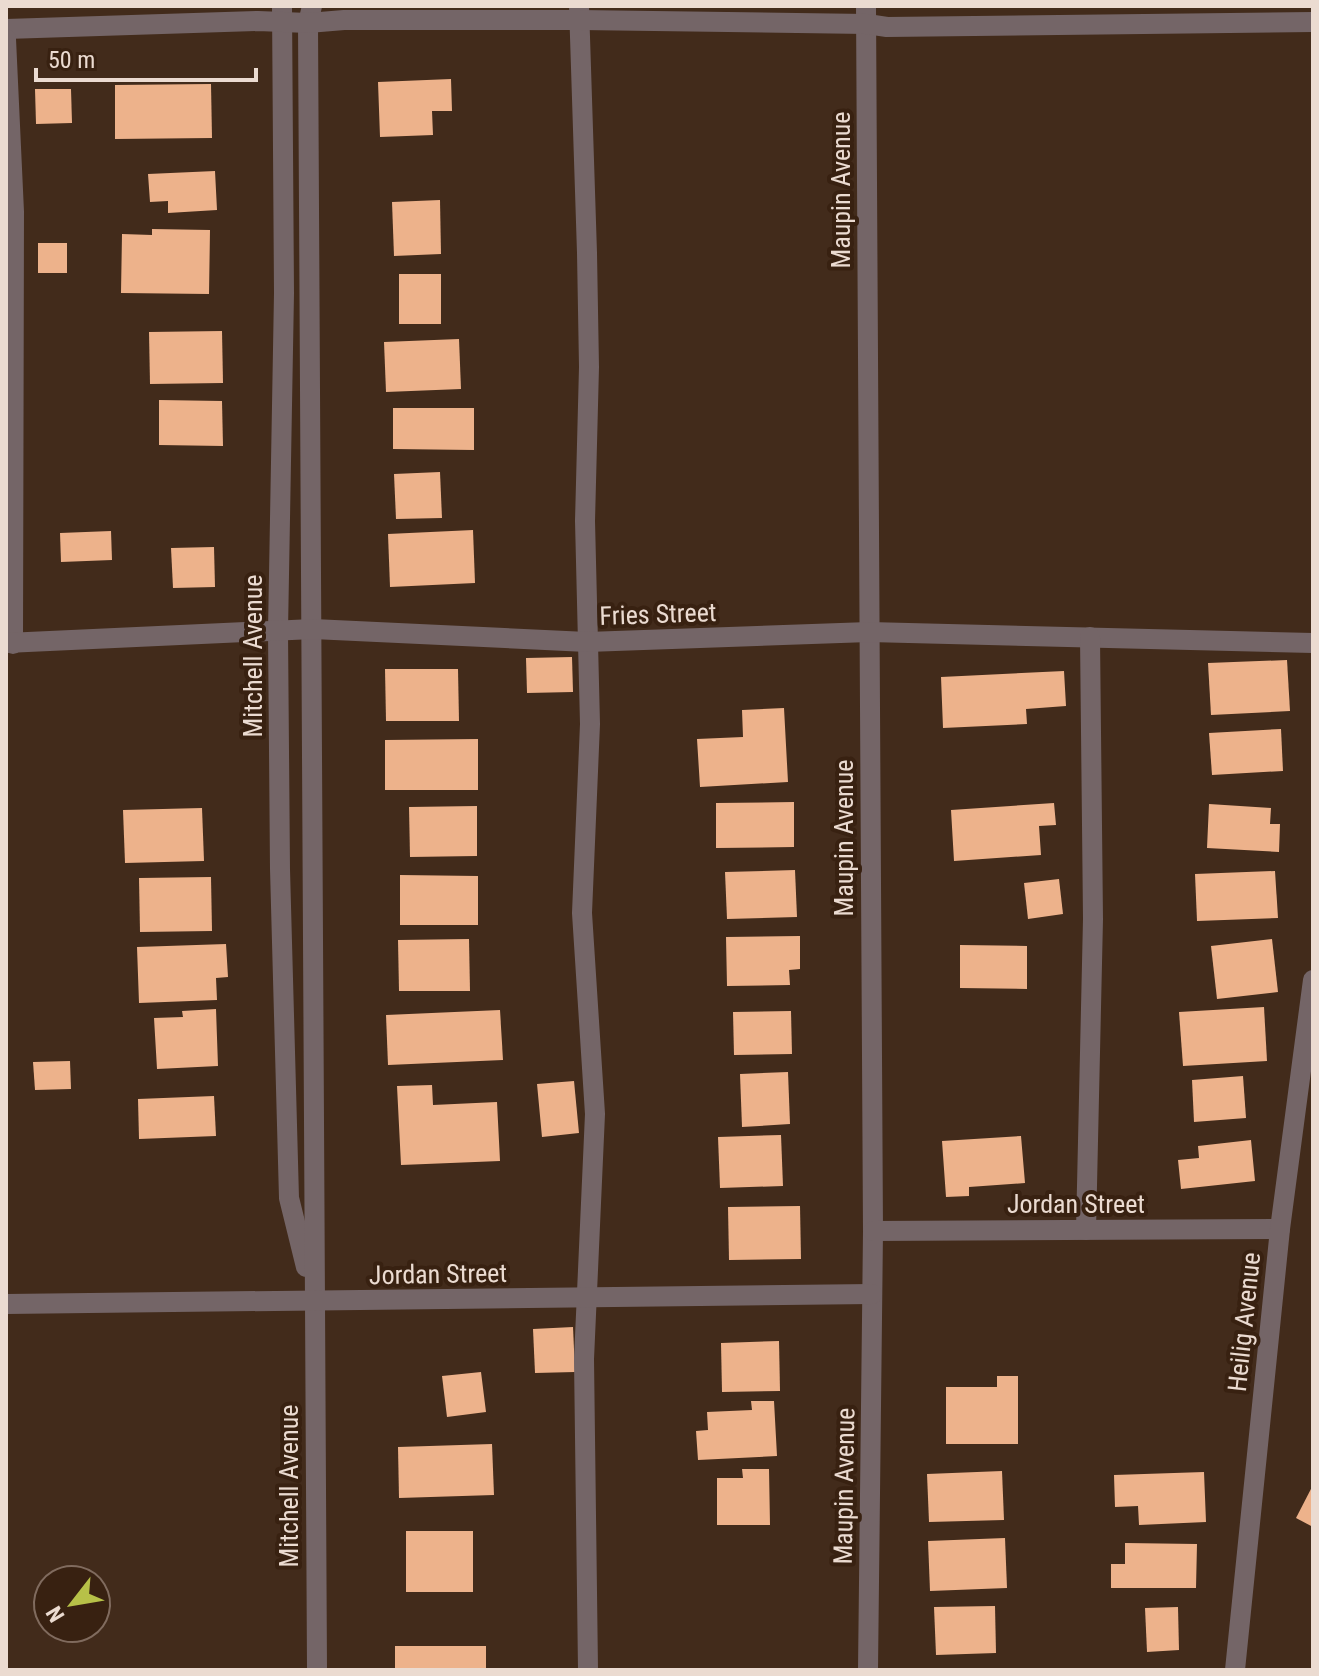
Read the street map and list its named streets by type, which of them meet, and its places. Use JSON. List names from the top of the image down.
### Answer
{
  "streets": {
    "street": [
      "Maupin Avenue",
      "Fries Street",
      "Mitchell Avenue",
      "Jordan Street",
      "Heilig Avenue"
    ]
  },
  "crossings": [
    ["Maupin Avenue", "Fries Street"],
    ["Maupin Avenue", "Jordan Street"],
    ["Fries Street", "Mitchell Avenue"],
    ["Mitchell Avenue", "Jordan Street"],
    ["Jordan Street", "Heilig Avenue"]
  ],
  "scale_bar": "50 m",
  "north": "bottom left"
}
